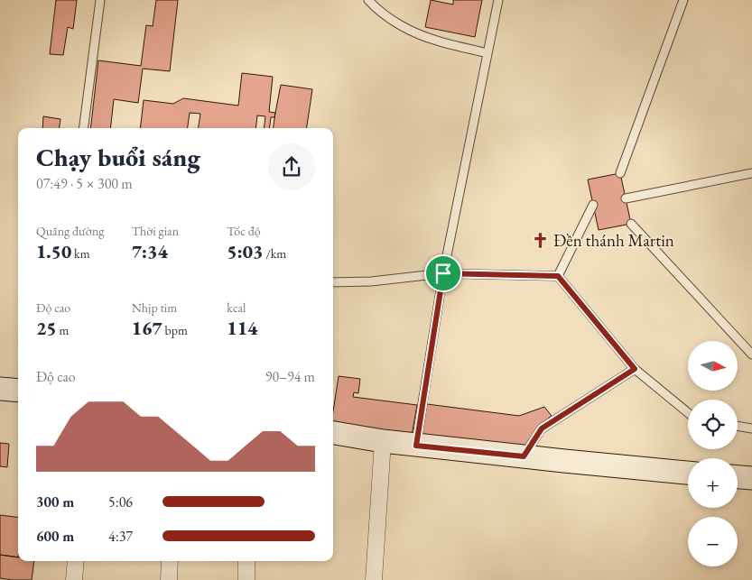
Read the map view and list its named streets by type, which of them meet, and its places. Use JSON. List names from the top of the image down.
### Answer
{
  "places": {
    "church": ["Đền thánh Martin"]
  },
  "north": "right",
  "page": {
    "heading": ["Chạy buổi sáng", "07:49 · 5 × 300 m"],
    "stats": [
      ["Quãng đường", "1.50 km"],
      ["Thời gian", "7:34"],
      ["Tốc độ", "5:03 /km"],
      ["Độ cao", "25 m"],
      ["Nhịp tim", "167 bpm"],
      ["kcal", "114"]
    ],
    "map_buttons": ["+", "−"],
    "chart": ["Độ cao", "90–94 m"],
    "list": [
      {
        "name": "300 m",
        "note": "5:06"
      },
      {
        "name": "600 m",
        "note": "4:37"
      }
    ]
  }
}
